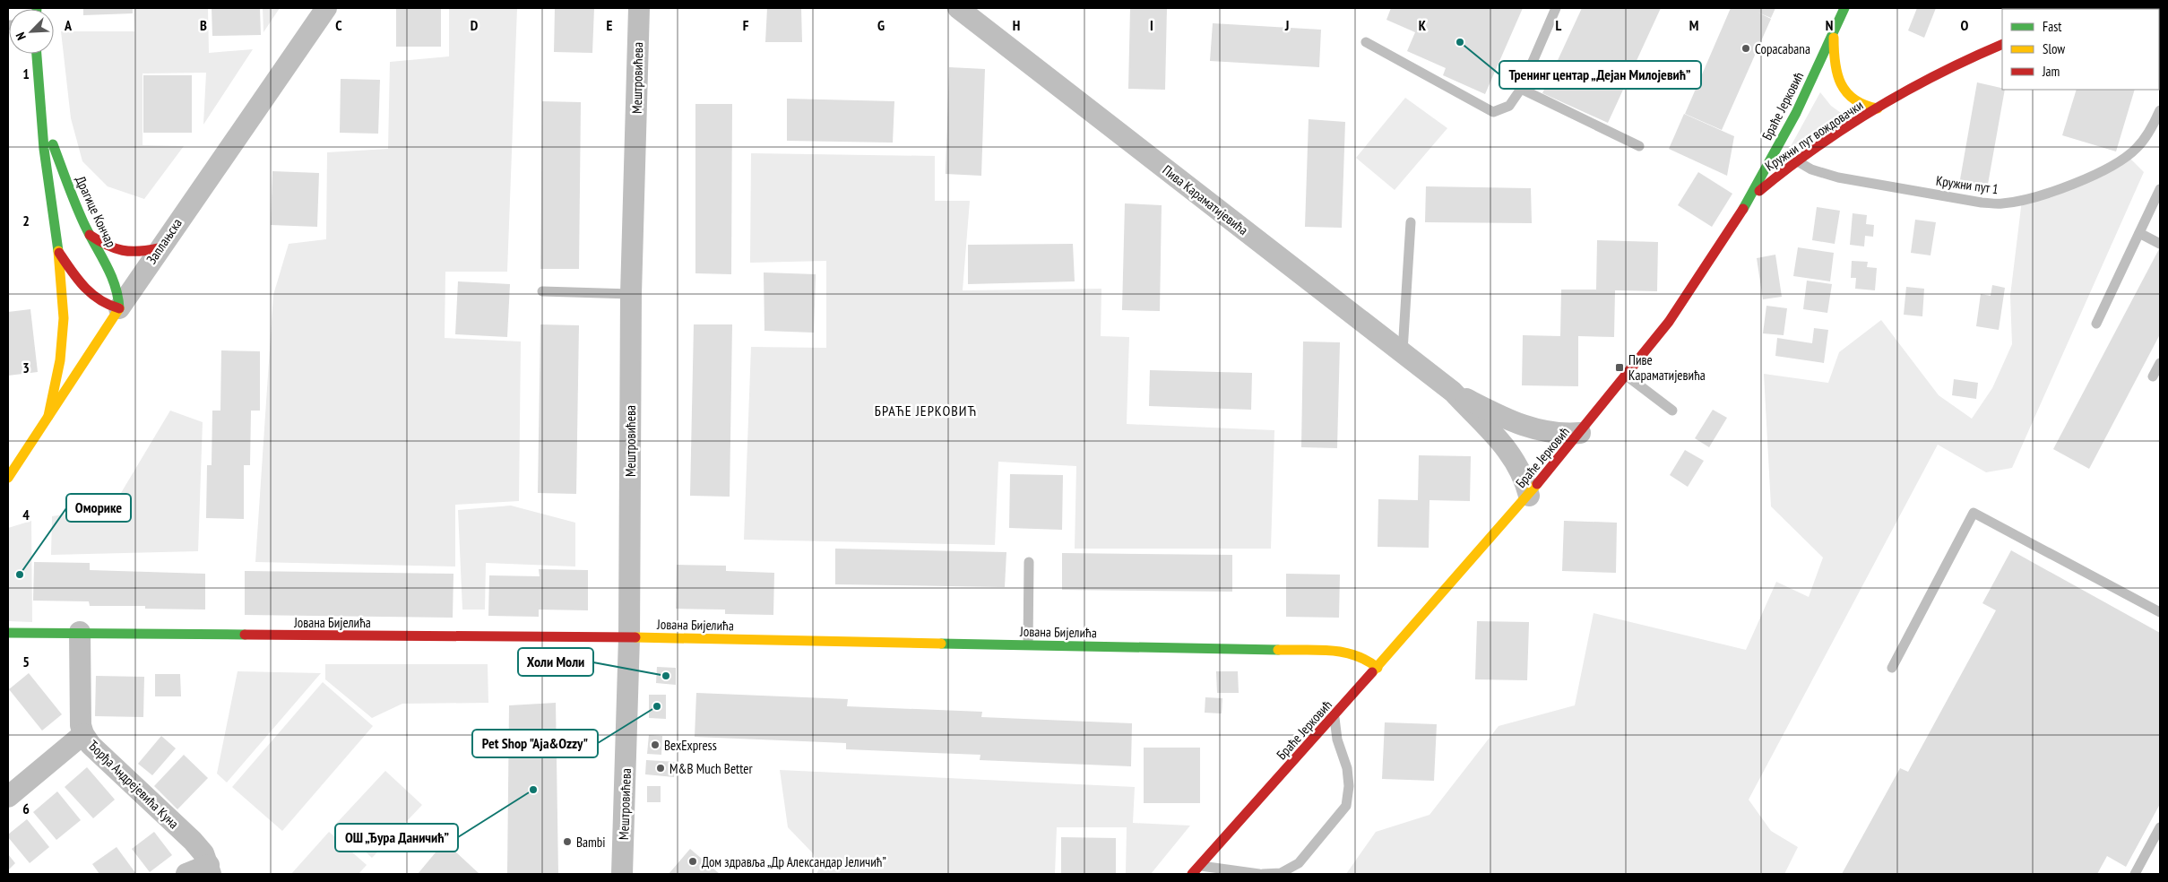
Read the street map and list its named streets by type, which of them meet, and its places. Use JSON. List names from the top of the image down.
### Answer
{
  "streets": {
    "street": [
      "Мештровићева",
      "Браће Јерковић",
      "Кружни пут вождовачки",
      "Пива Караматијевића",
      "Драгице Кончар",
      "Заплањска",
      "Јована Бијелића",
      "Ђорђа Андрејевића Куна"
    ],
    "lane": ["Кружни пут 1"]
  },
  "crossings": [
    ["Мештровићева", "Јована Бијелића"],
    ["Браће Јерковић", "Кружни пут вождовачки"],
    ["Браће Јерковић", "Пива Караматијевића"],
    ["Браће Јерковић", "Јована Бијелића"],
    ["Кружни пут вождовачки", "Кружни пут 1"],
    ["Драгице Кончар", "Заплањска"],
    ["Јована Бијелића", "Ђорђа Андрејевића Куна"]
  ],
  "districts": ["БРАЋЕ ЈЕРКОВИЋ"],
  "places": {
    "other": [
      "Тренинг центар „Дејан Милојевић”",
      "Copacabana",
      "Оморике",
      "Холи Моли",
      "Pet Shop \"Aja&Ozzy\"",
      "BexExpress",
      "M&B Much Better",
      "ОШ „Ђура Даничић”",
      "Bambi",
      "Дом здравља „Др Александар Јеличић”"
    ],
    "transit": ["Пиве Караматијевића"]
  },
  "legend": ["Fast", "Slow", "Jam"],
  "north": "bottom left",
  "grid": {
    "columns": [
      "A",
      "B",
      "C",
      "D",
      "E",
      "F",
      "G",
      "H",
      "I",
      "J",
      "K",
      "L",
      "M",
      "N",
      "O"
    ],
    "rows": [
      "1",
      "2",
      "3",
      "4",
      "5",
      "6"
    ]
  }
}
